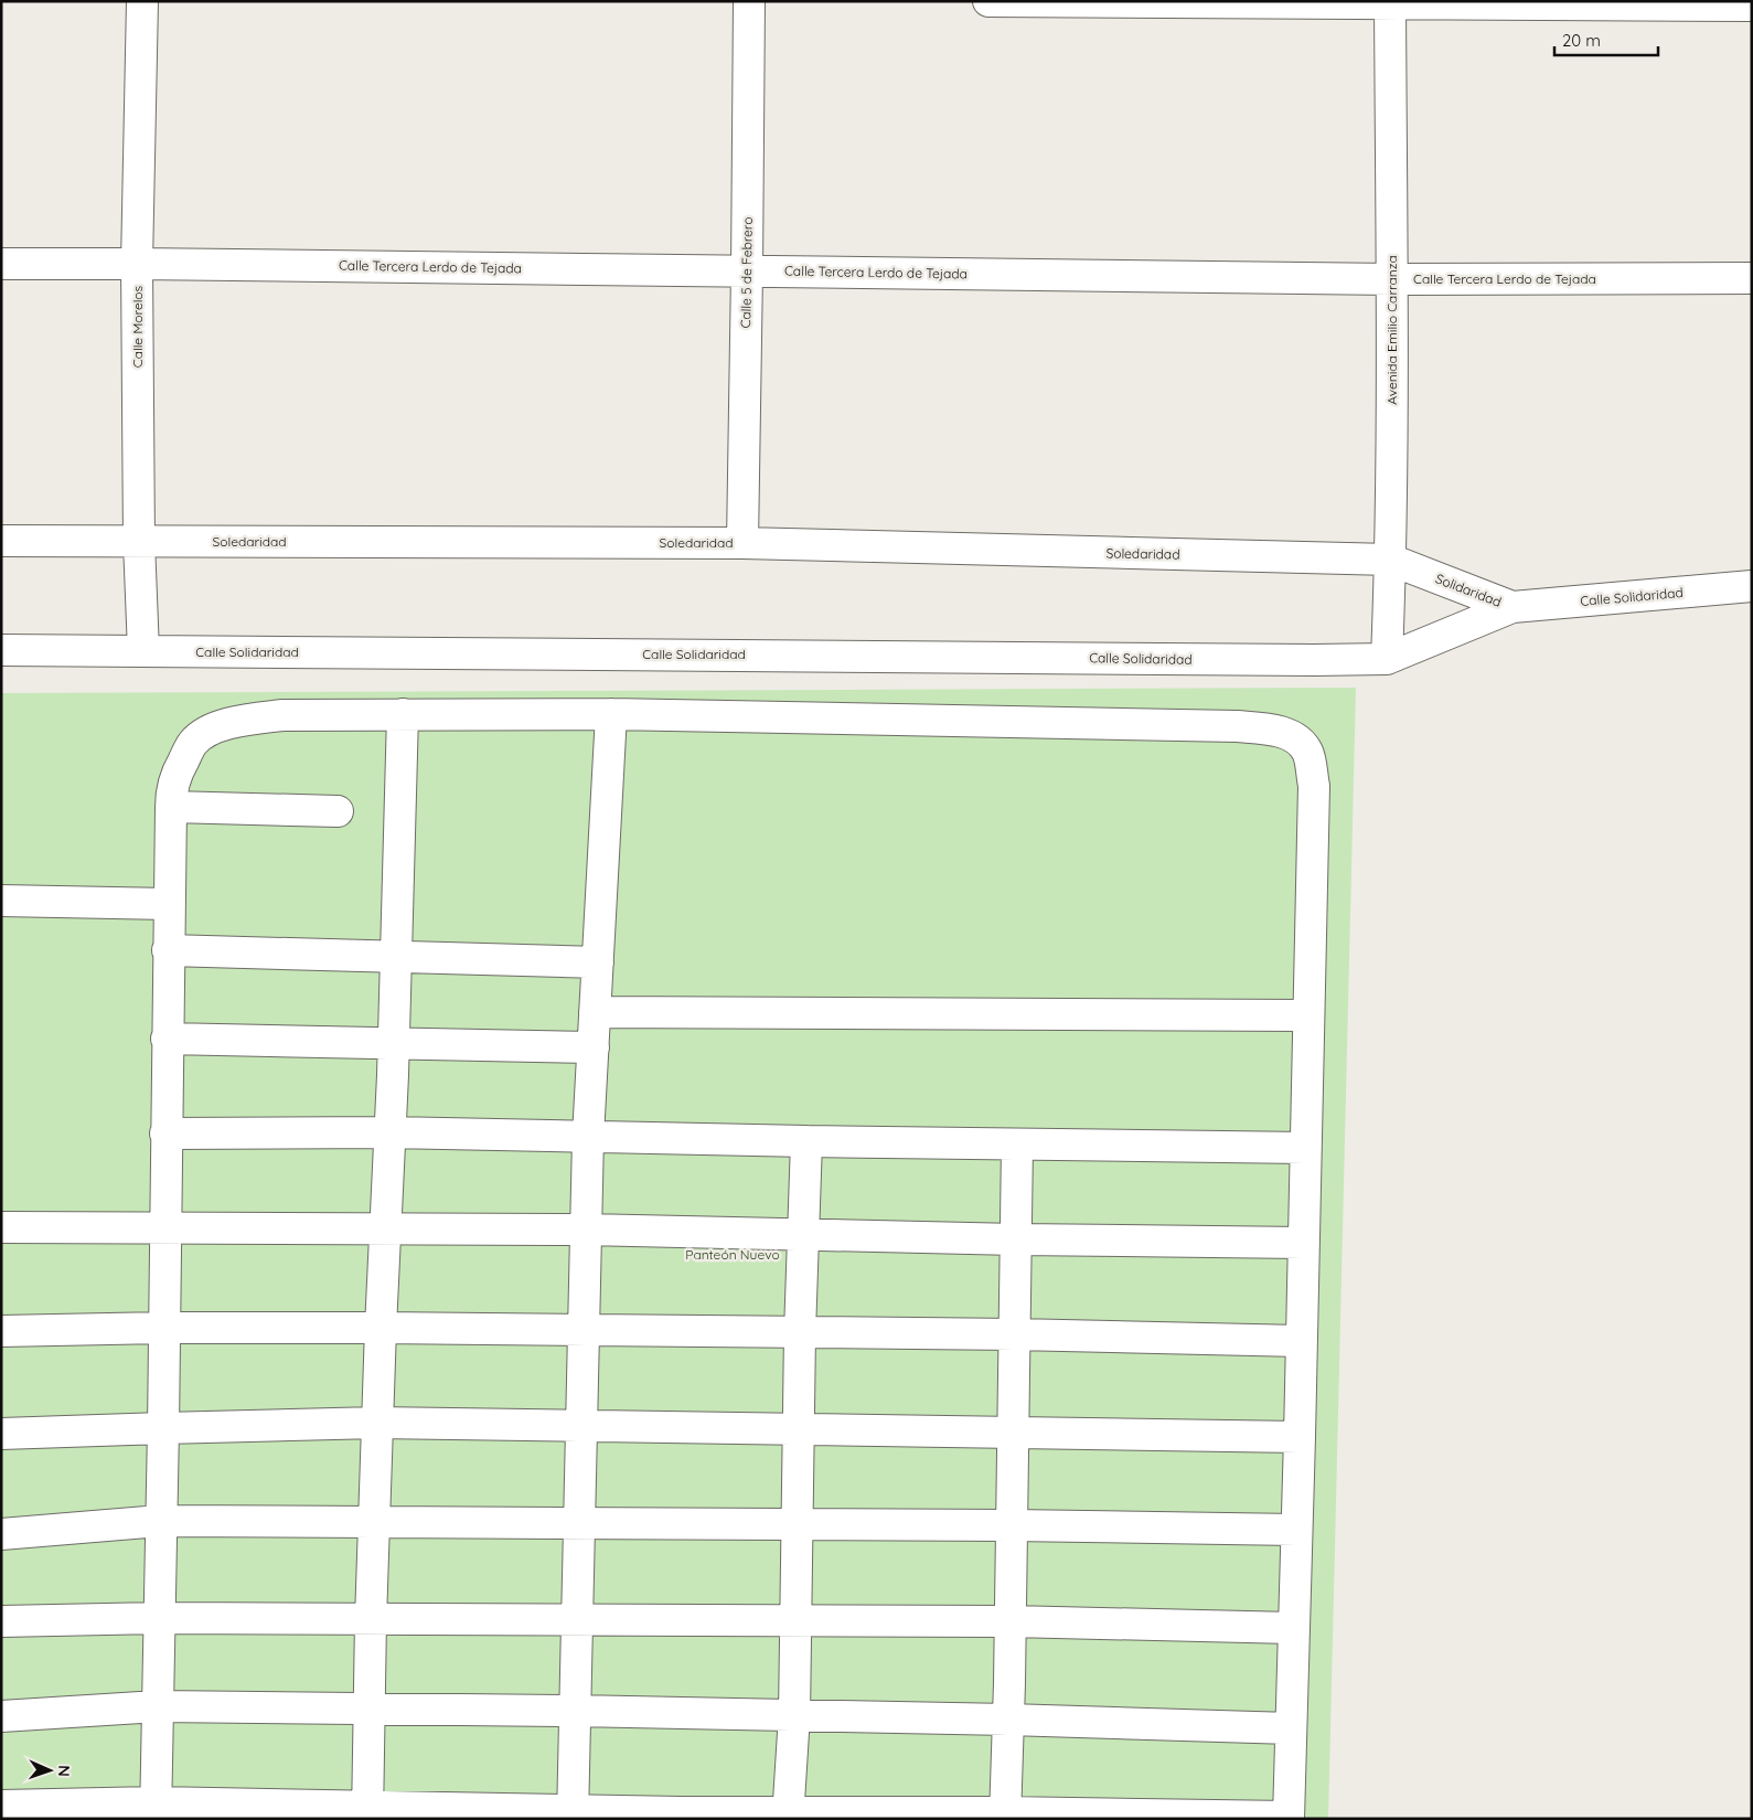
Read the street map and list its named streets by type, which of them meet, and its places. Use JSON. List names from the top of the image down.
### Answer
{
  "streets": {
    "street": [
      "Calle Tercera Lerdo de Tejada",
      "Calle 5 de Febrero",
      "Calle Morelos",
      "Avenida Emilio Carranza",
      "Soledaridad",
      "Solidaridad",
      "Calle Solidaridad"
    ]
  },
  "crossings": [
    ["Calle Tercera Lerdo de Tejada", "Calle 5 de Febrero"],
    ["Calle Tercera Lerdo de Tejada", "Calle Morelos"],
    ["Calle Tercera Lerdo de Tejada", "Avenida Emilio Carranza"],
    ["Calle 5 de Febrero", "Soledaridad"],
    ["Calle Morelos", "Soledaridad"],
    ["Calle Morelos", "Calle Solidaridad"],
    ["Avenida Emilio Carranza", "Soledaridad"],
    ["Avenida Emilio Carranza", "Solidaridad"],
    ["Avenida Emilio Carranza", "Calle Solidaridad"],
    ["Soledaridad", "Solidaridad"],
    ["Solidaridad", "Calle Solidaridad"]
  ],
  "parks": ["Panteón Nuevo"],
  "scale_bar": "20 m",
  "north": "right"
}
